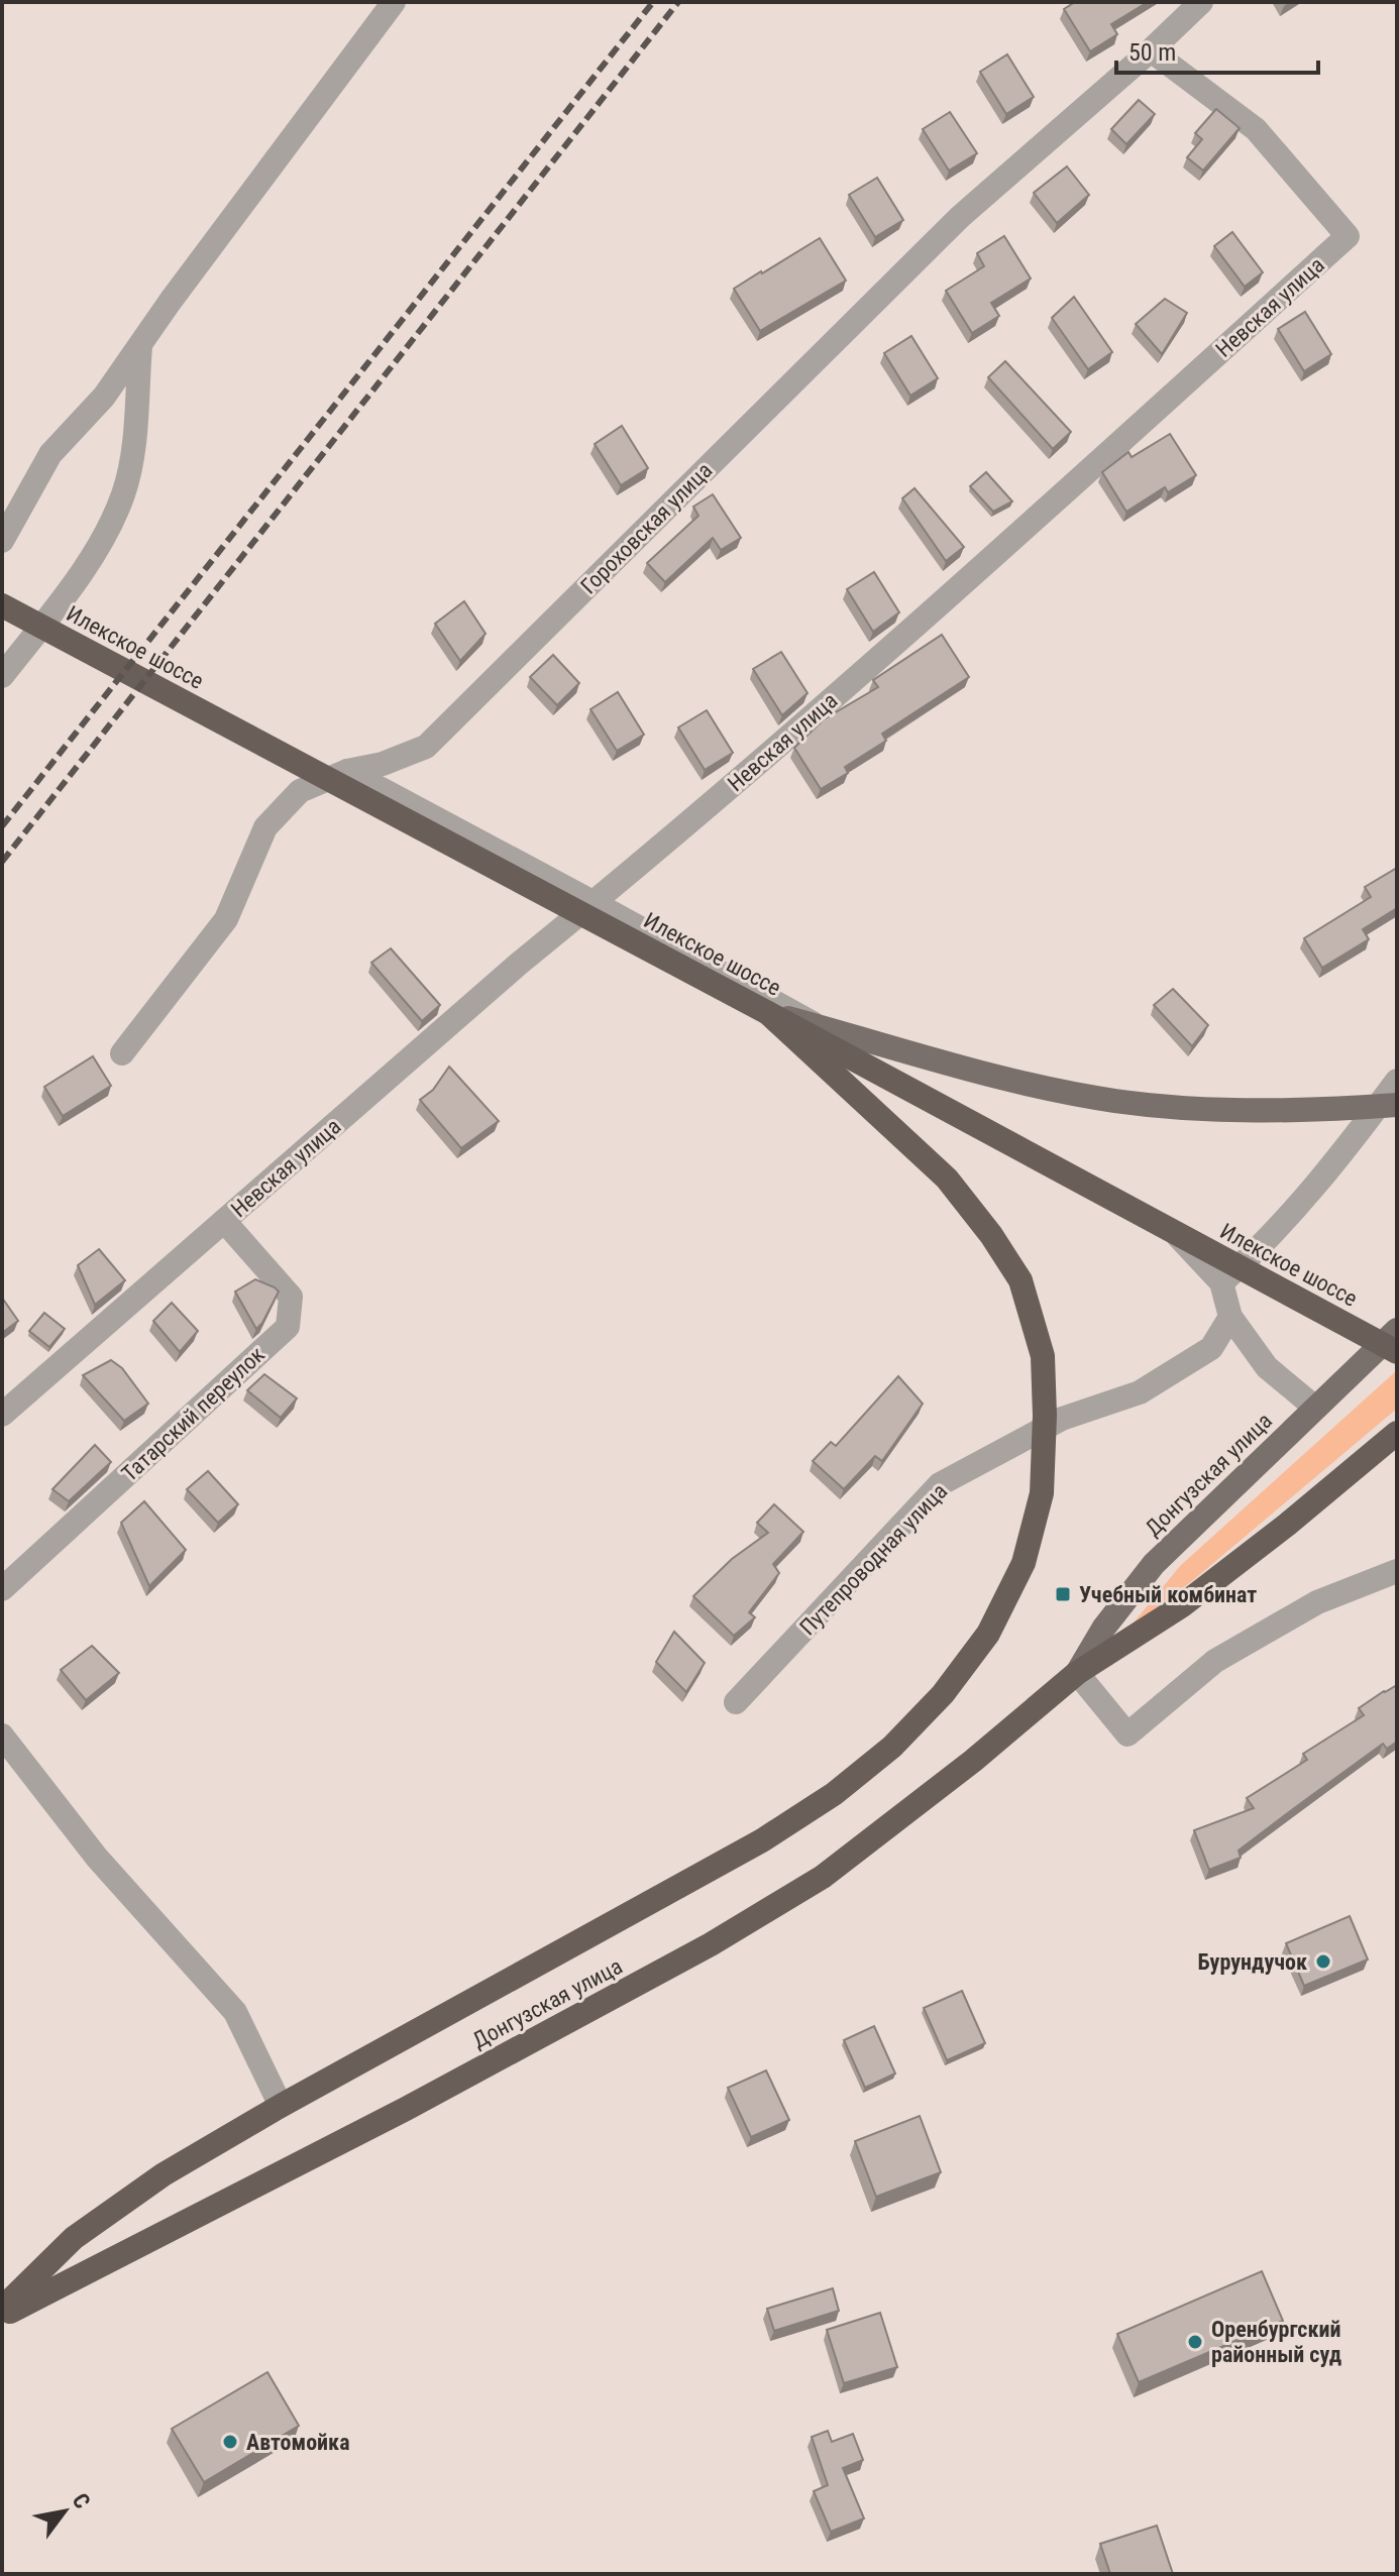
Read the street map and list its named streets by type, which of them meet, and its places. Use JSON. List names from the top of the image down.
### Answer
{
  "streets": {
    "highway": ["Илекское шоссе", "Донгузская улица"],
    "street": [
      "Невская улица",
      "Гороховская улица",
      "Татарский переулок",
      "Путепроводная улица"
    ]
  },
  "crossings": [
    ["Невская улица", "Гороховская улица"],
    ["Невская улица", "Татарский переулок"]
  ],
  "places": {
    "transit": ["Учебный комбинат"],
    "other": ["Бурундучок", "Оренбургский районный суд", "Автомойка"]
  },
  "scale_bar": "50 m",
  "north": "top right"
}
